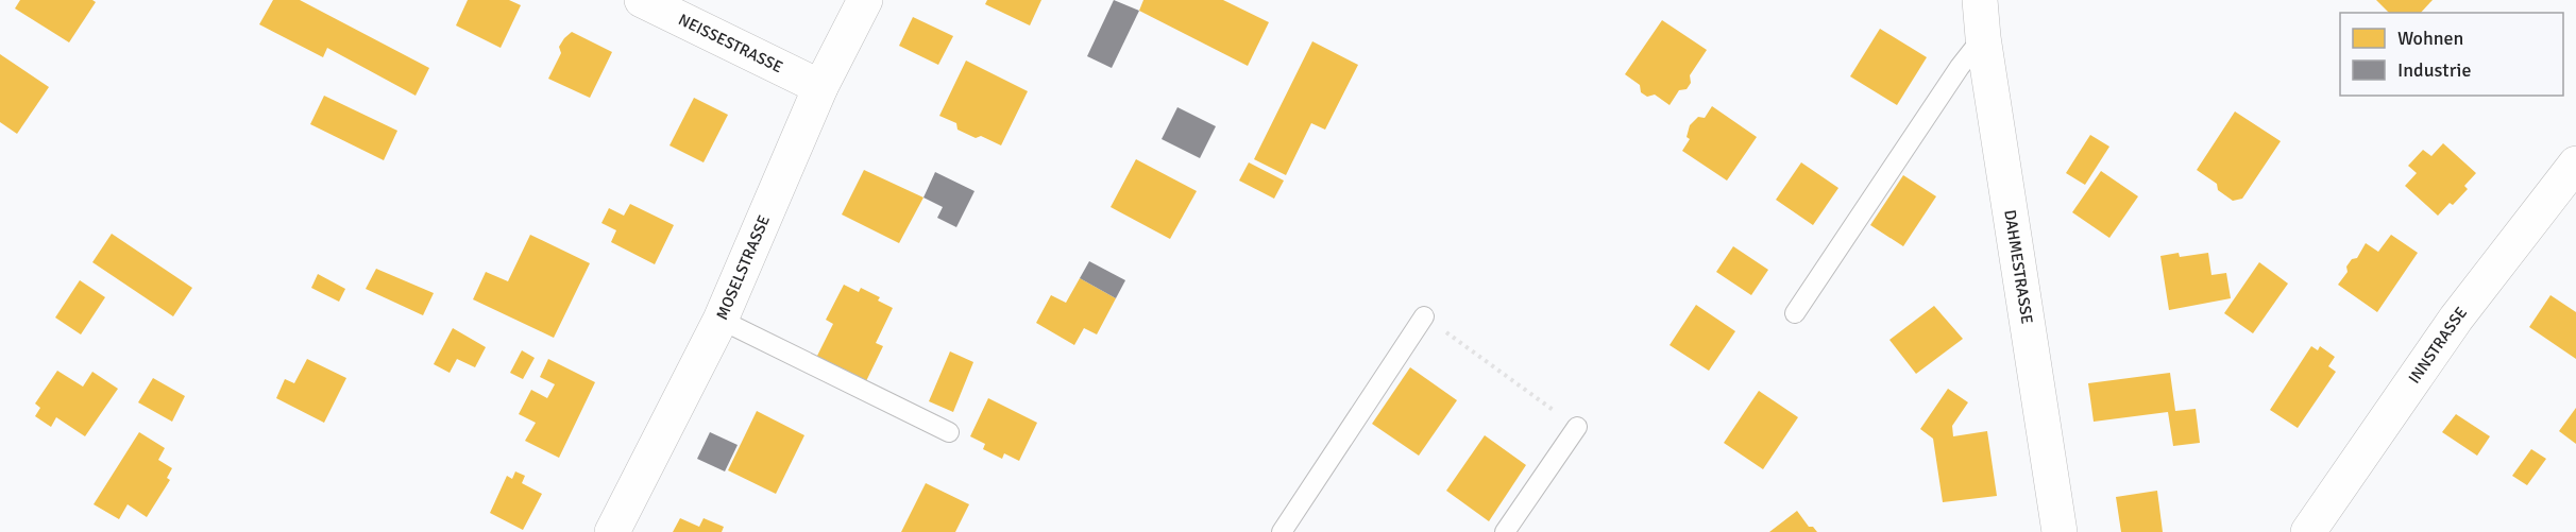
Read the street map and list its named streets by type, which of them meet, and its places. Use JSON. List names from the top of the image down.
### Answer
{
  "streets": {
    "street": [
      "NEISSESTRASSE",
      "DAHMESTRASSE",
      "MOSELSTRASSE",
      "INNSTRASSE"
    ]
  },
  "crossings": [
    ["NEISSESTRASSE", "MOSELSTRASSE"]
  ],
  "legend": ["Wohnen", "Industrie"]
}
